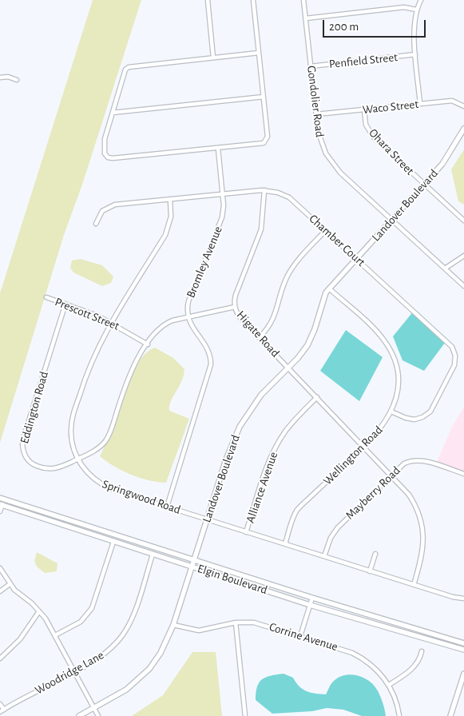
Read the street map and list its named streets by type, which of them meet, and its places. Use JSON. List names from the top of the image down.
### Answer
{
  "streets": {
    "main road": ["Landover Boulevard", "Elgin Boulevard"],
    "street": [
      "Penfield Street",
      "Gondolier Road",
      "Waco Street",
      "Ohara Street",
      "Chamber Court",
      "Bromley Avenue",
      "Prescott Street",
      "Higate Road",
      "Eddington Road",
      "Wellington Road",
      "Alliance Avenue",
      "Mayberry Road",
      "Springwood Road",
      "Corrine Avenue",
      "Woodridge Lane"
    ]
  },
  "crossings": [
    ["Penfield Street", "Gondolier Road"],
    ["Gondolier Road", "Waco Street"],
    ["Gondolier Road", "Landover Boulevard"],
    ["Waco Street", "Ohara Street"],
    ["Ohara Street", "Landover Boulevard"],
    ["Landover Boulevard", "Chamber Court"],
    ["Landover Boulevard", "Higate Road"],
    ["Landover Boulevard", "Wellington Road"],
    ["Landover Boulevard", "Springwood Road"],
    ["Landover Boulevard", "Elgin Boulevard"],
    ["Landover Boulevard", "Corrine Avenue"],
    ["Chamber Court", "Bromley Avenue"],
    ["Chamber Court", "Higate Road"],
    ["Chamber Court", "Wellington Road"],
    ["Chamber Court", "Springwood Road"],
    ["Bromley Avenue", "Eddington Road"],
    ["Prescott Street", "Eddington Road"],
    ["Prescott Street", "Springwood Road"],
    ["Higate Road", "Eddington Road"],
    ["Higate Road", "Alliance Avenue"],
    ["Eddington Road", "Springwood Road"],
    ["Wellington Road", "Springwood Road"],
    ["Alliance Avenue", "Springwood Road"],
    ["Mayberry Road", "Springwood Road"],
    ["Elgin Boulevard", "Woodridge Lane"]
  ],
  "scale_bar": "200 m"
}
